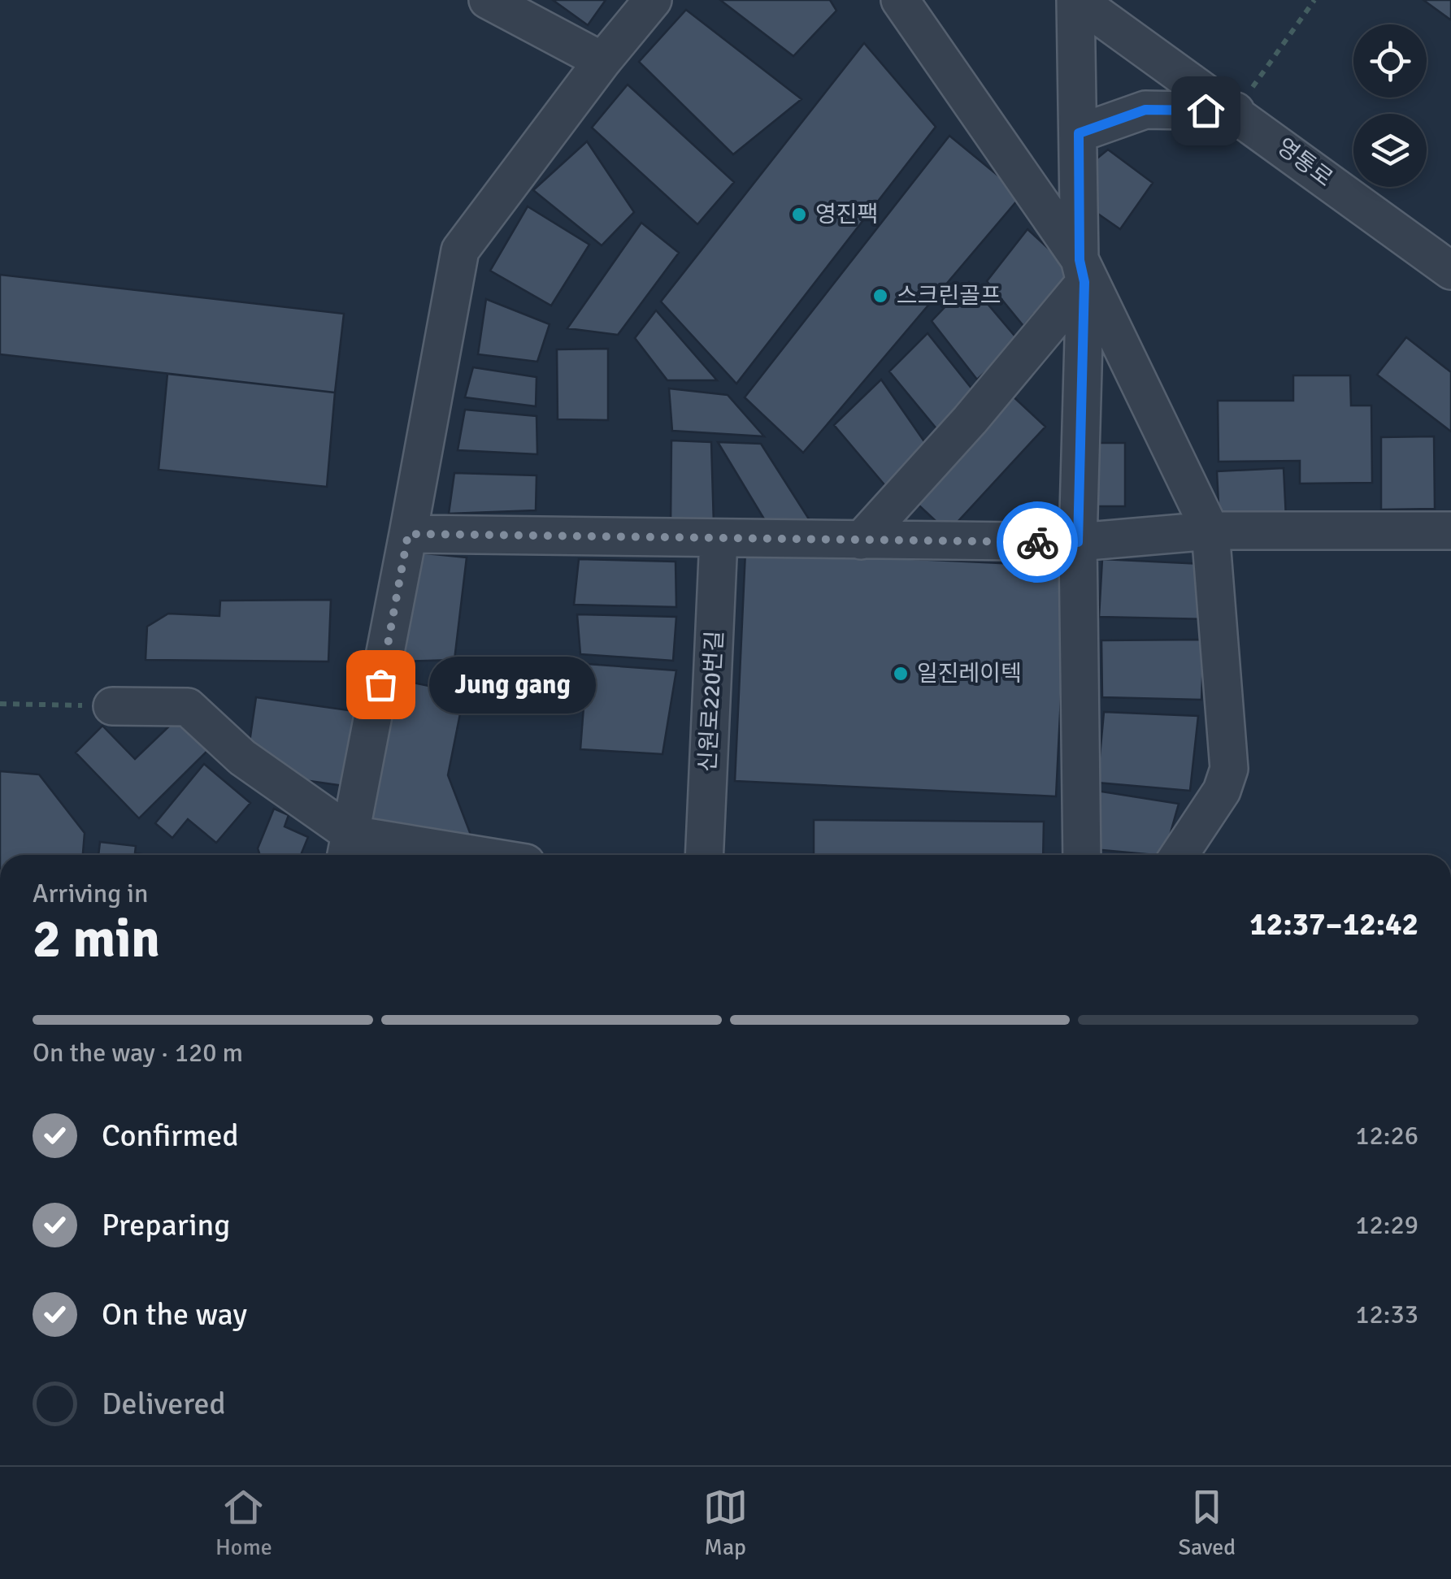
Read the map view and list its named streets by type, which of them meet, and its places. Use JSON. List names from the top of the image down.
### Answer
{
  "streets": {
    "street": ["영통로", "신원로220번길"]
  },
  "places": [
    "영진팩",
    "스크린골프",
    "일진레이텍",
    "Jung gang"
  ],
  "page": {
    "bubble": "Jung gang",
    "heading": ["2 min", "Arriving in", "12:37–12:42"],
    "bar": "On the way · 120 m",
    "list": [
      ["Confirmed", "12:26"],
      ["Preparing", "12:29"],
      ["On the way", "12:33"],
      "Delivered"
    ],
    "tabs": ["Home", "Map", "Saved"]
  }
}
